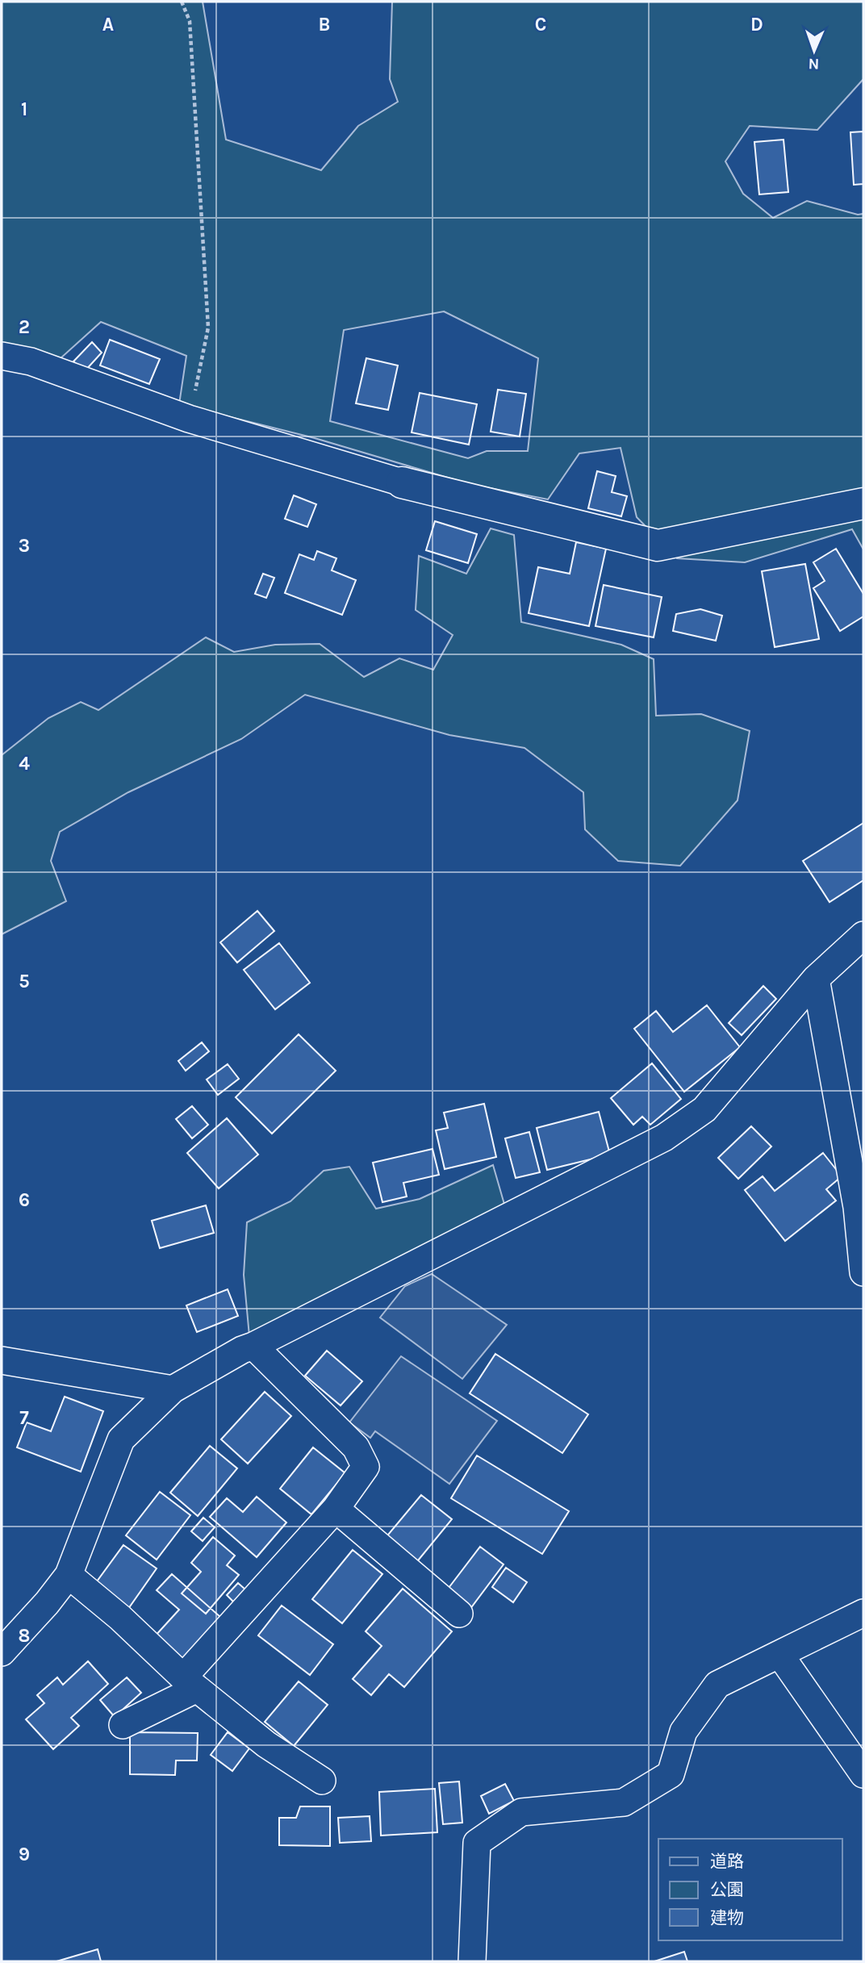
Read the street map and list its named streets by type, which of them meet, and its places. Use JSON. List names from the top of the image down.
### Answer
{
  "legend": ["道路", "公園", "建物"],
  "north": "bottom",
  "grid": {
    "columns": [
      "A",
      "B",
      "C",
      "D"
    ],
    "rows": [
      "1",
      "2",
      "3",
      "4",
      "5",
      "6",
      "7",
      "8",
      "9"
    ]
  }
}
